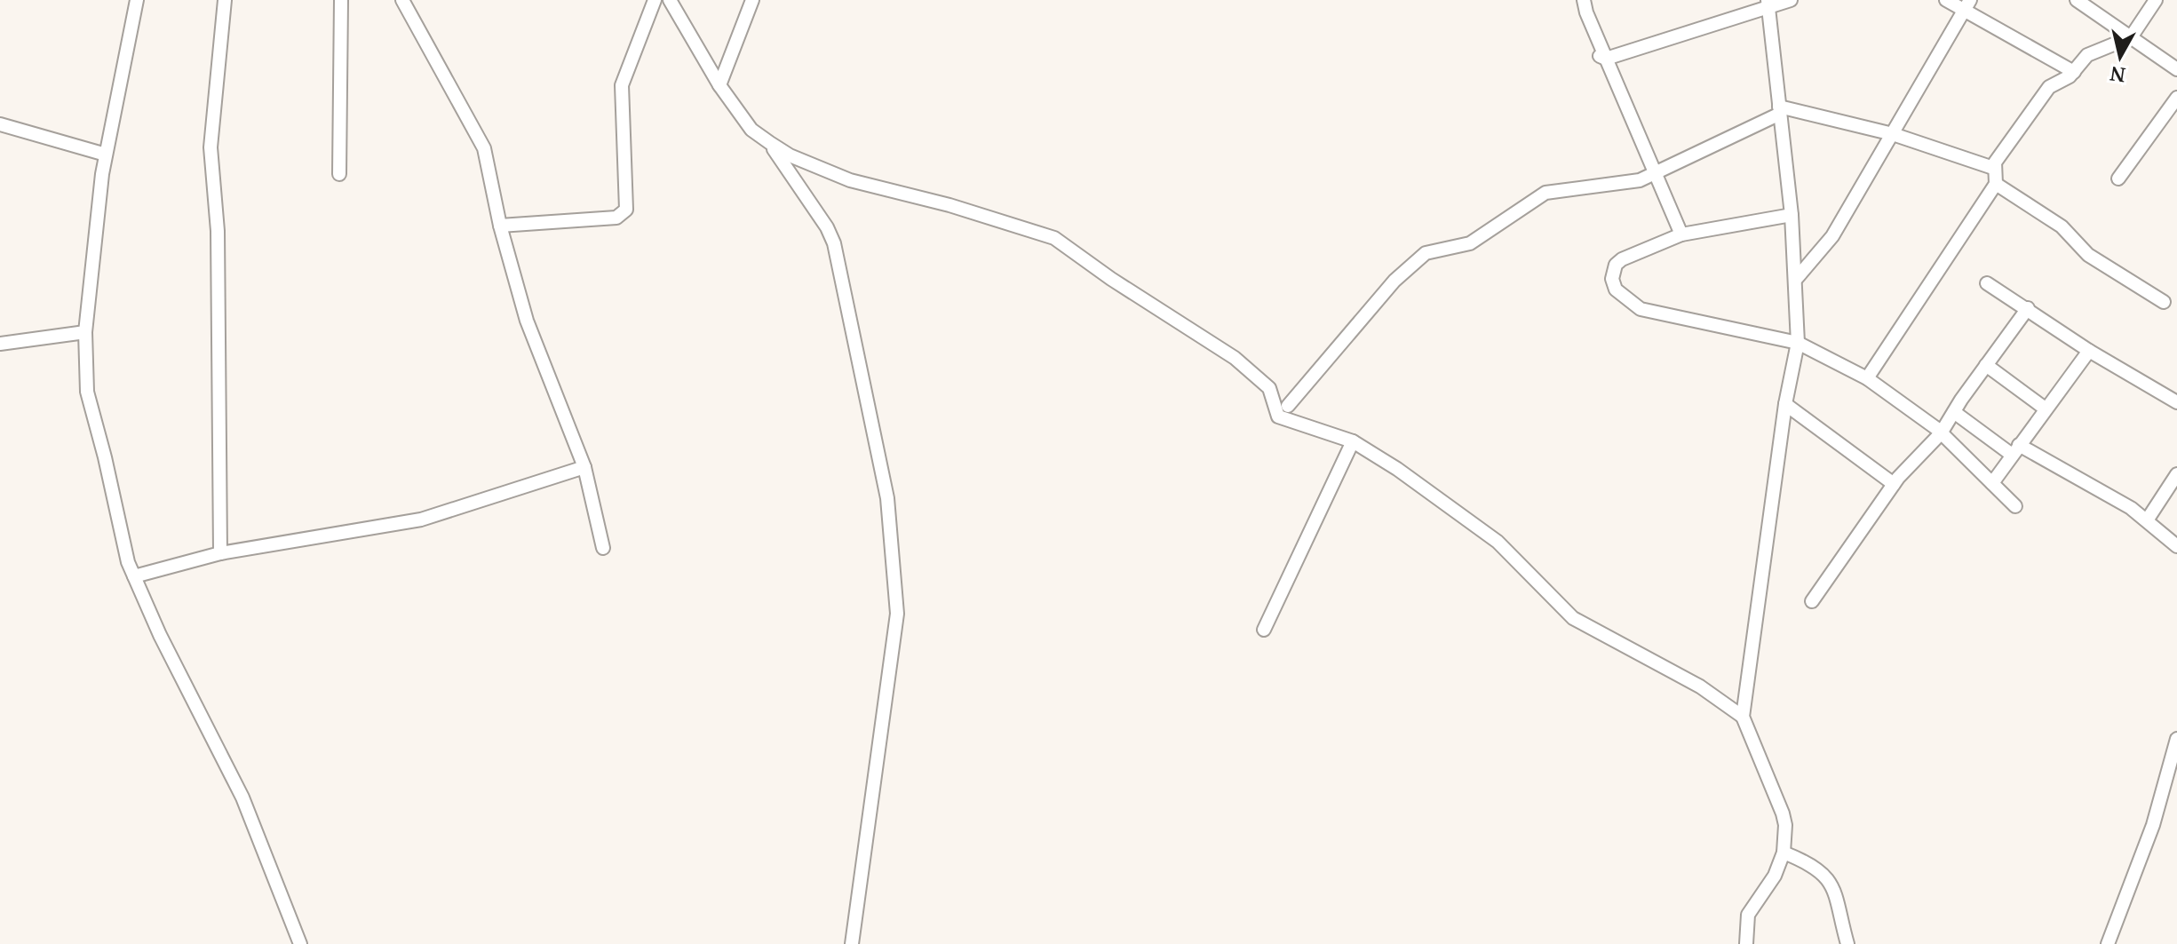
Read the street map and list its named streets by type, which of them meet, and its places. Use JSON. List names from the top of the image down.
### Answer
{
  "north": "bottom"
}
